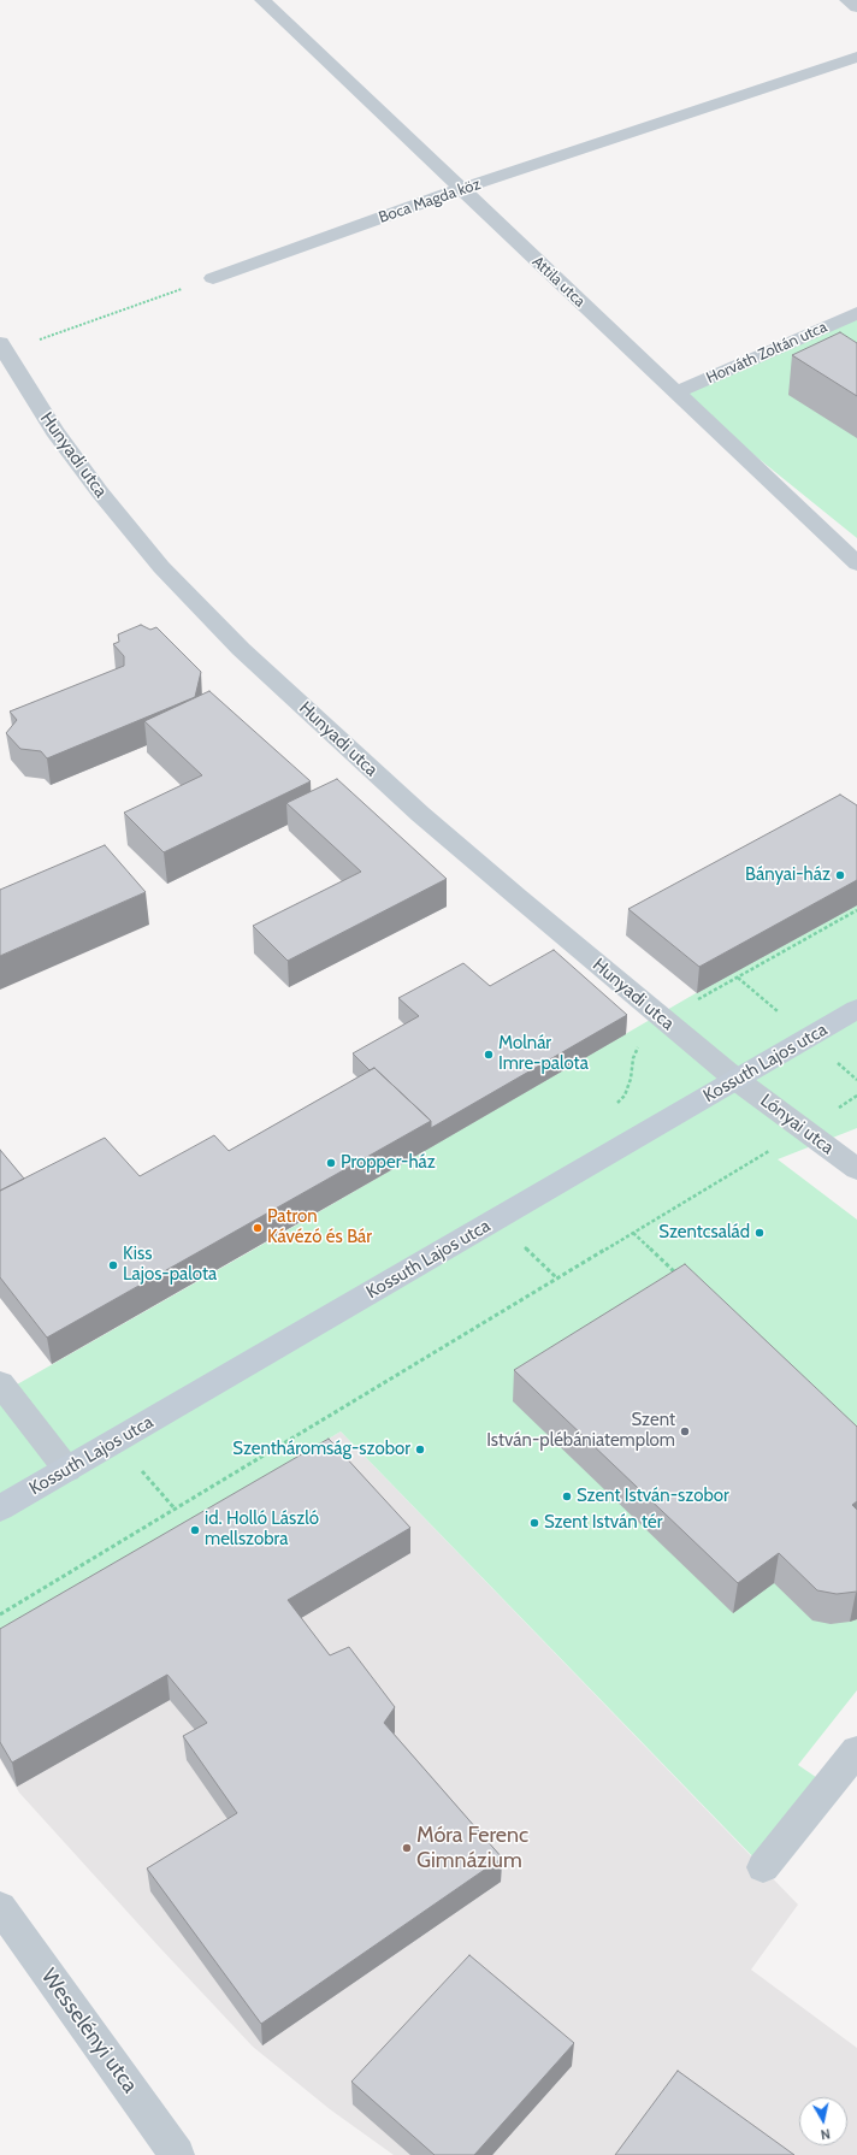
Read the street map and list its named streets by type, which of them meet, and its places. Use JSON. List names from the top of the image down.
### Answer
{
  "streets": {
    "street": [
      "Boca Magda köz",
      "Attila utca",
      "Horváth Zoltán utca",
      "Hunyadi utca",
      "Kossuth Lajos utca",
      "Lónyai utca",
      "Wesselényi utca"
    ]
  },
  "crossings": [
    ["Boca Magda köz", "Attila utca"],
    ["Attila utca", "Horváth Zoltán utca"],
    ["Hunyadi utca", "Kossuth Lajos utca"],
    ["Hunyadi utca", "Lónyai utca"],
    ["Kossuth Lajos utca", "Lónyai utca"]
  ],
  "places": [
    "Bányai-ház",
    "Molnár Imre-palota",
    "Propper-ház",
    "Patron Kávézó és Bár",
    "Szentcsalád",
    "Kiss Lajos-palota",
    "Szent István-plébániatemplom",
    "Szentháromság-szobor",
    "Szent István-szobor",
    "Szent István tér",
    "id. Holló László mellszobra",
    "Móra Ferenc Gimnázium"
  ],
  "north": "bottom"
}
